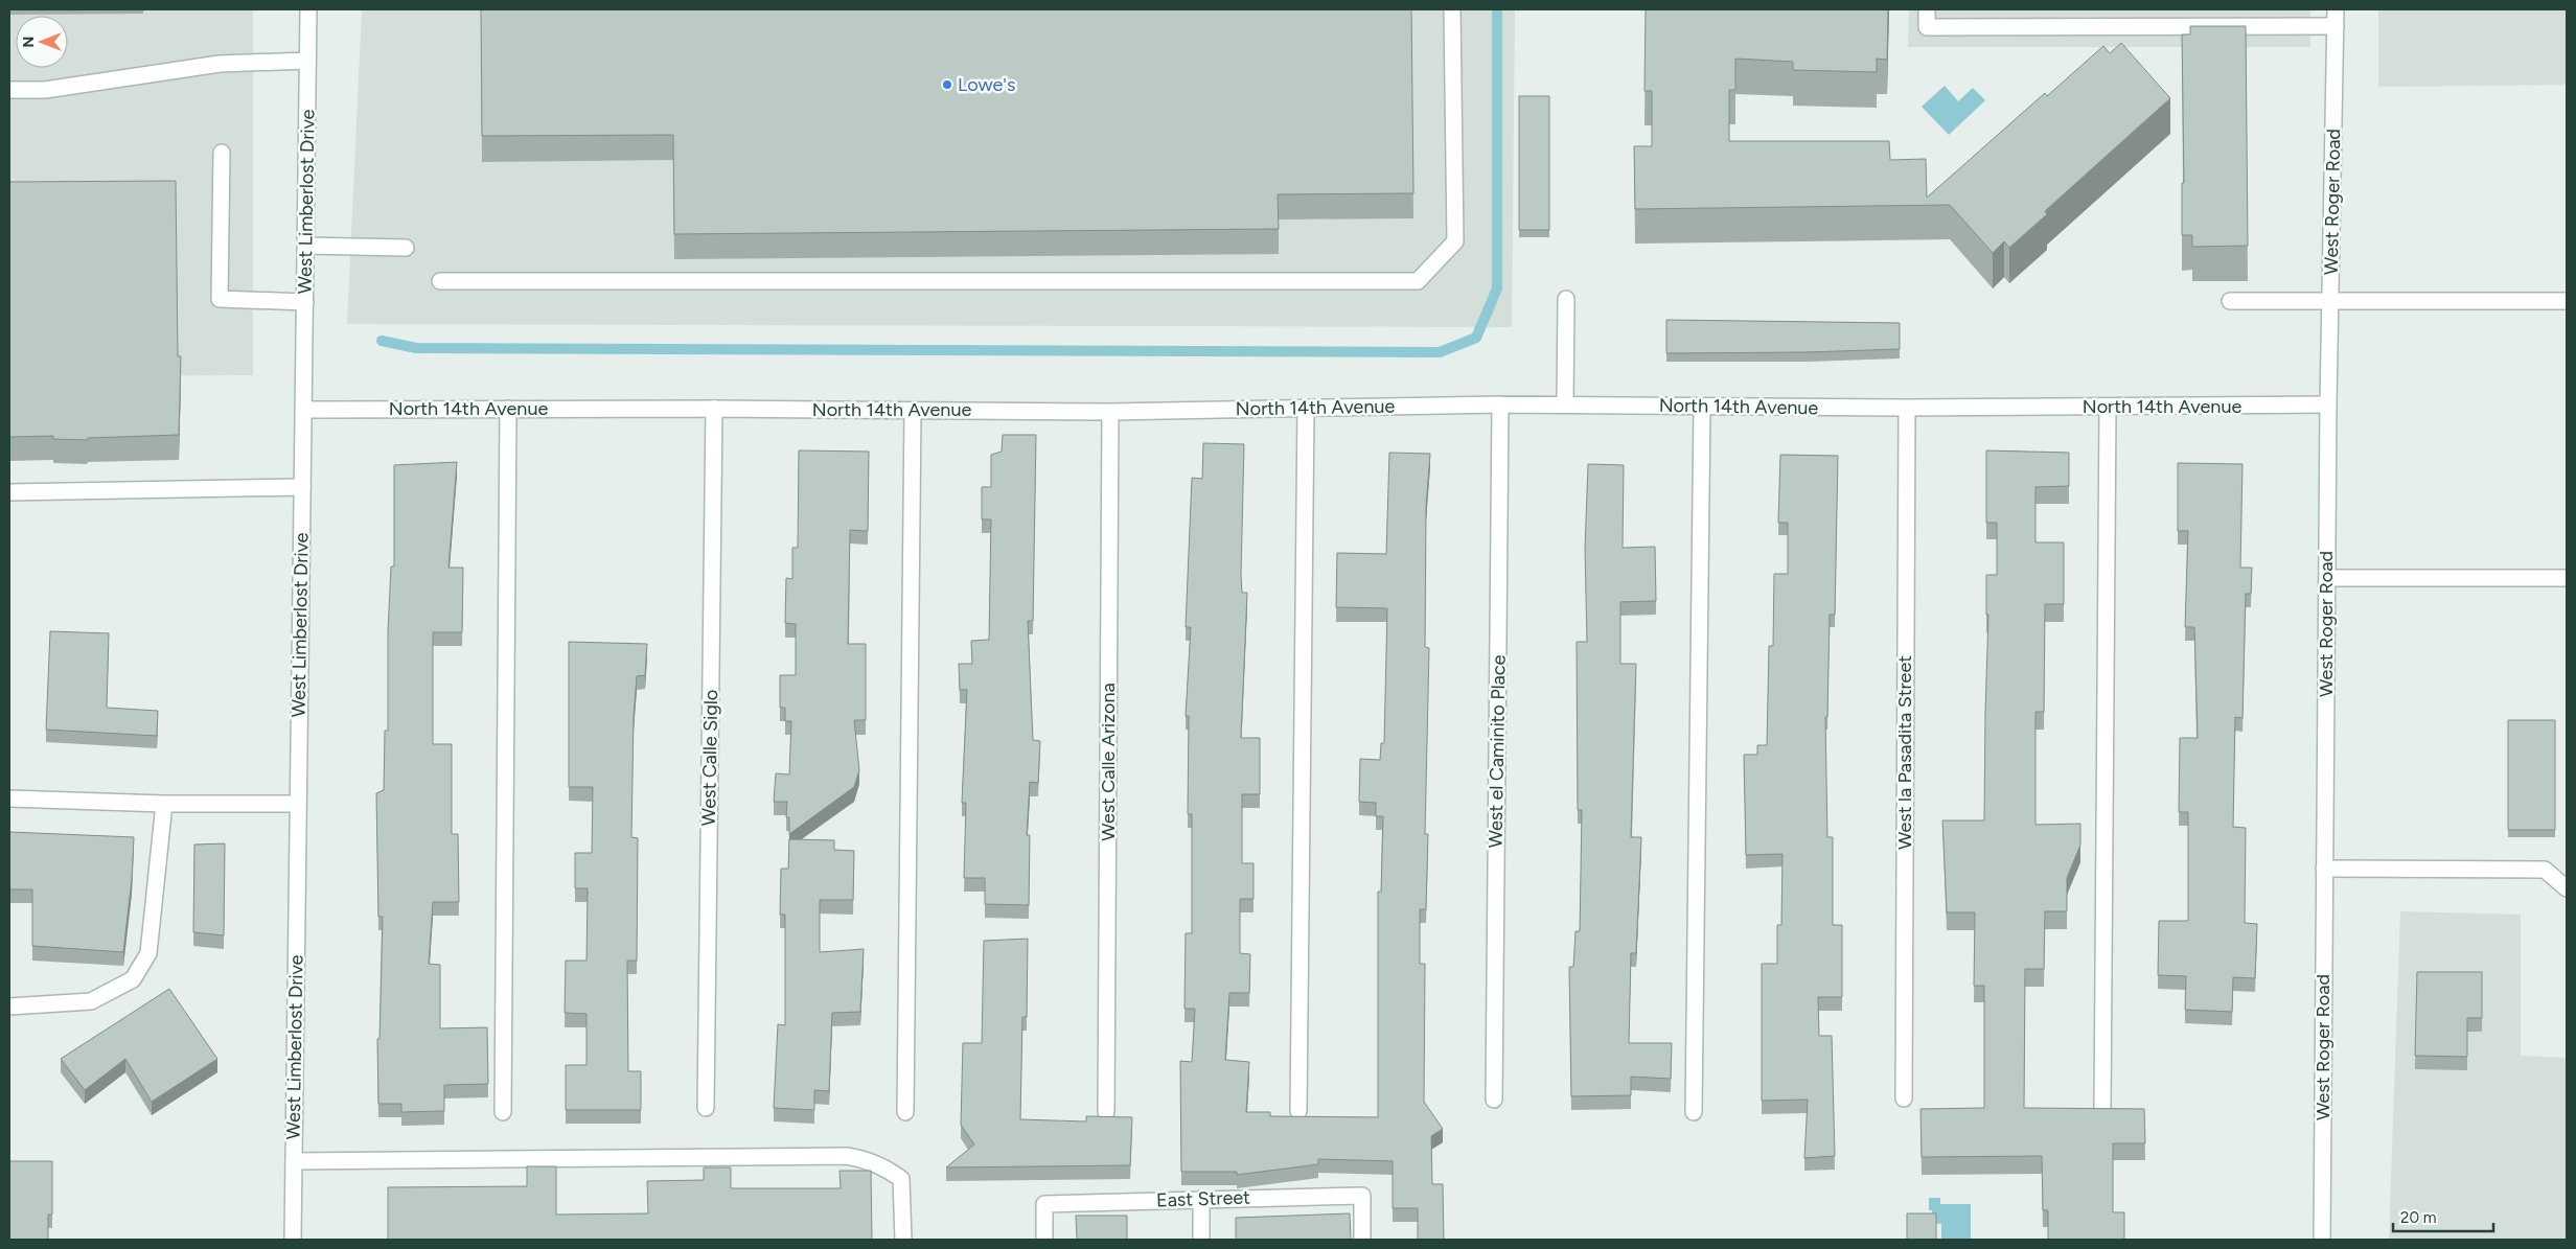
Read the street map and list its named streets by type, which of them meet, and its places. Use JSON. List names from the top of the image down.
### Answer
{
  "streets": {
    "street": [
      "West Limberlost Drive",
      "West Roger Road",
      "North 14th Avenue",
      "West el Caminito Place",
      "West la Pasadita Street",
      "West Calle Siglo",
      "West Calle Arizona",
      "East Street"
    ]
  },
  "crossings": [
    ["West Limberlost Drive", "North 14th Avenue"],
    ["West Roger Road", "North 14th Avenue"],
    ["North 14th Avenue", "West el Caminito Place"],
    ["North 14th Avenue", "West la Pasadita Street"],
    ["North 14th Avenue", "West Calle Siglo"],
    ["North 14th Avenue", "West Calle Arizona"]
  ],
  "places": ["Lowe's"],
  "scale_bar": "20 m",
  "north": "left"
}
